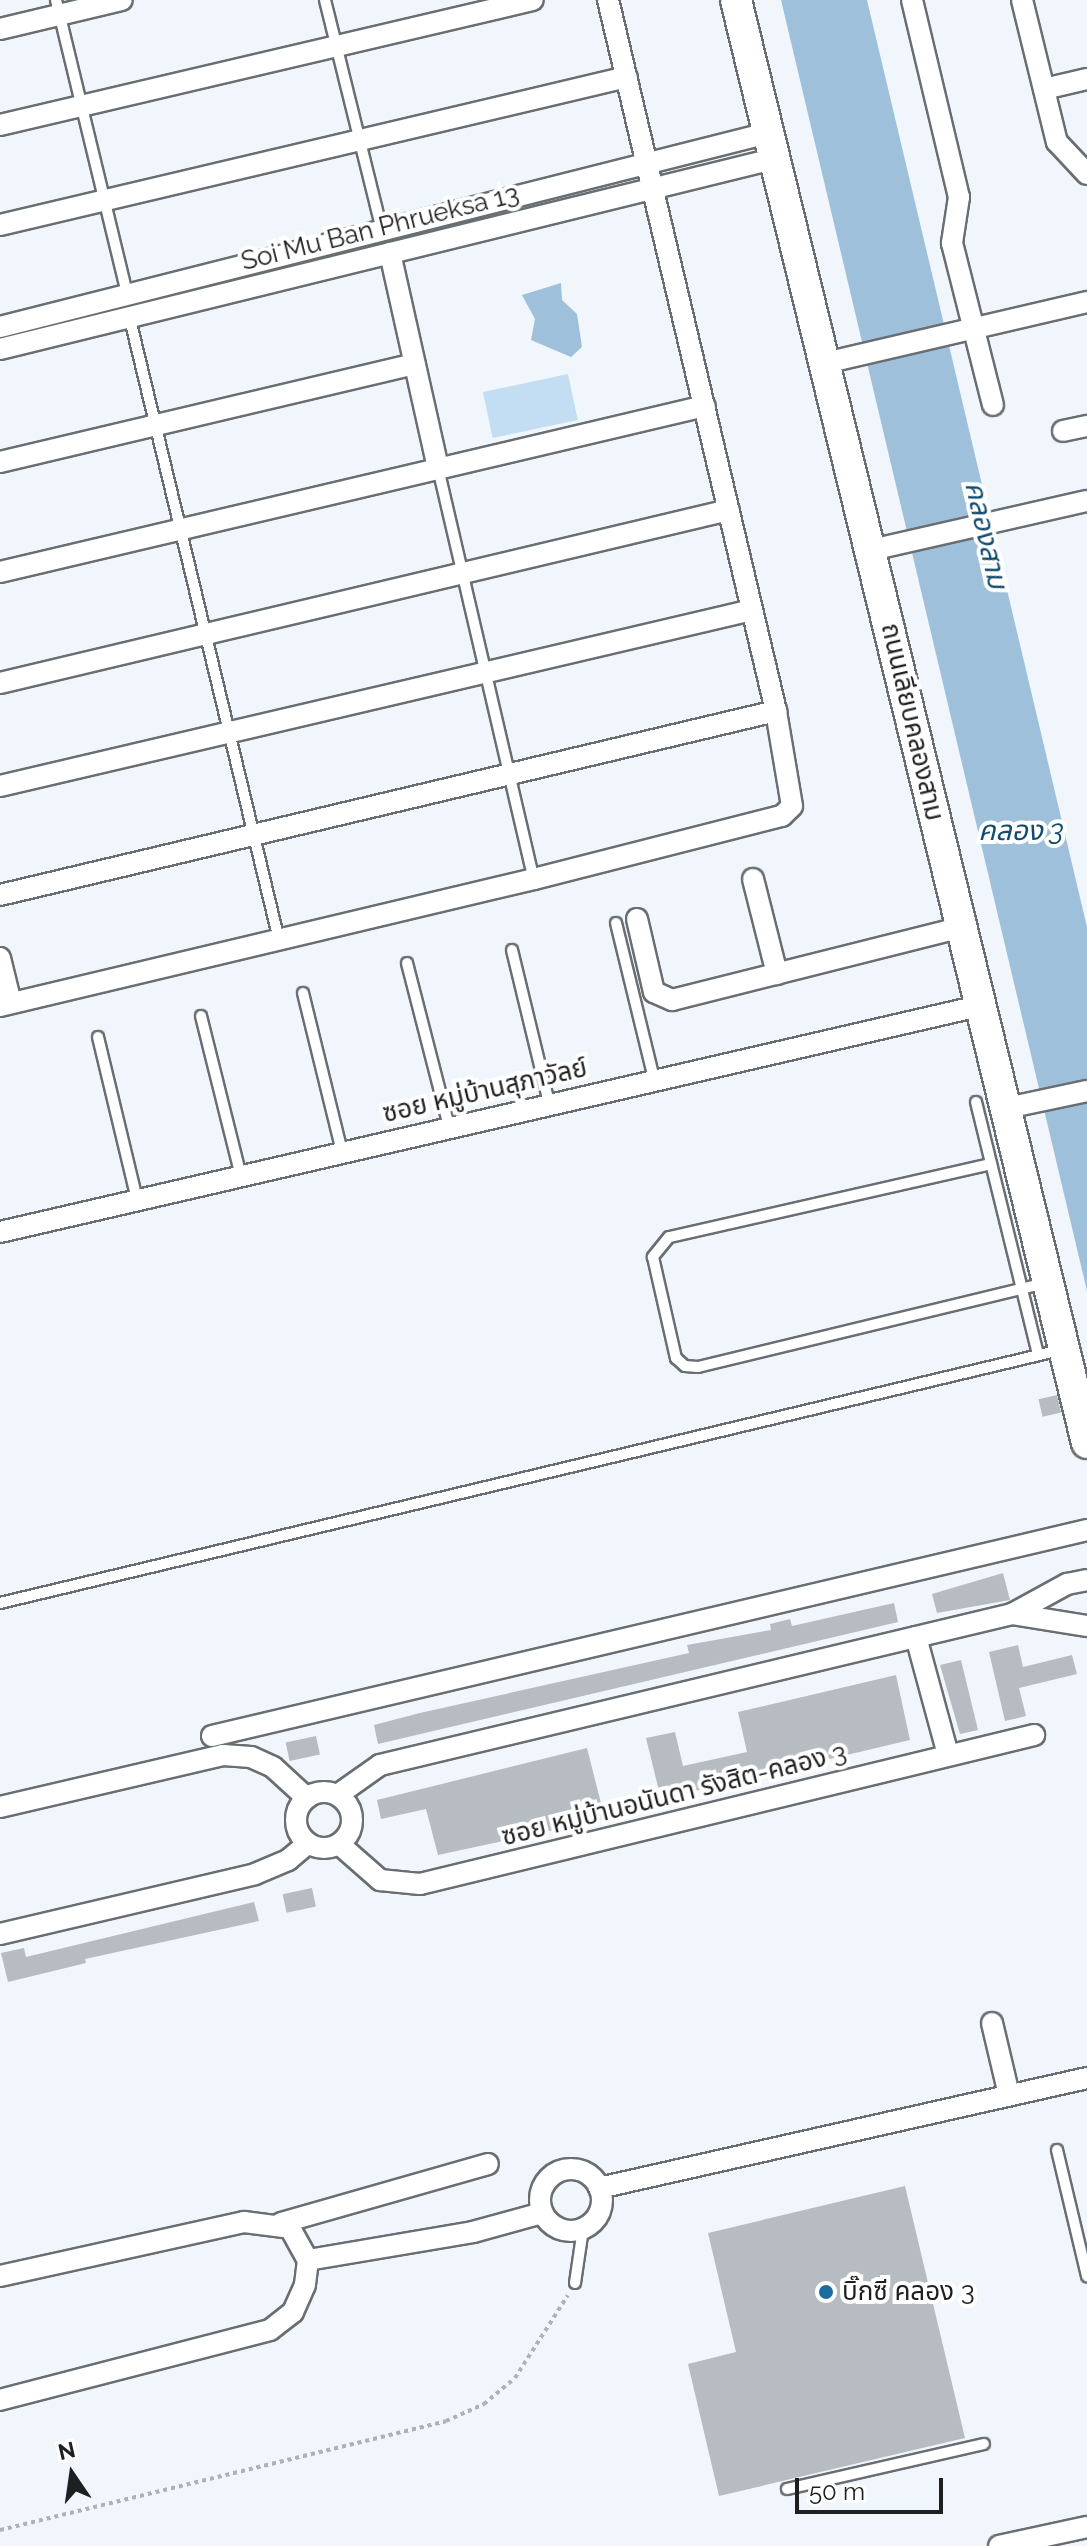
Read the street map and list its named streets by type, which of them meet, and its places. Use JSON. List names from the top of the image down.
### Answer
{
  "streets": {
    "main road": ["ถนนเลียบคลองสาม"],
    "street": ["Soi Mu Ban Phrueksa 13", "ซอย หมู่บ้านสุภาวัลย์", "ซอย หมู่บ้านอนันดา รังสิต-คลอง 3"]
  },
  "crossings": [
    ["Soi Mu Ban Phrueksa 13", "ถนนเลียบคลองสาม"],
    ["ถนนเลียบคลองสาม", "ซอย หมู่บ้านสุภาวัลย์"]
  ],
  "water": ["คลองสาม", "คลอง 3"],
  "places": ["บิ๊กซี คลอง 3"],
  "scale_bar": "50 m",
  "north": "top"
}
